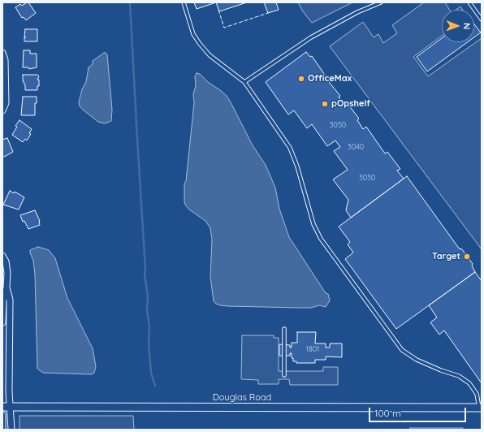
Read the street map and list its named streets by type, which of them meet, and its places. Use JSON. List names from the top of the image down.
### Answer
{
  "streets": {
    "street": ["Douglas Road"]
  },
  "places": ["OfficeMax", "pOpshelf", "Target"],
  "house_numbers": [
    "3050",
    "3040",
    "3030",
    "1801"
  ],
  "scale_bar": "100 m",
  "north": "right"
}
